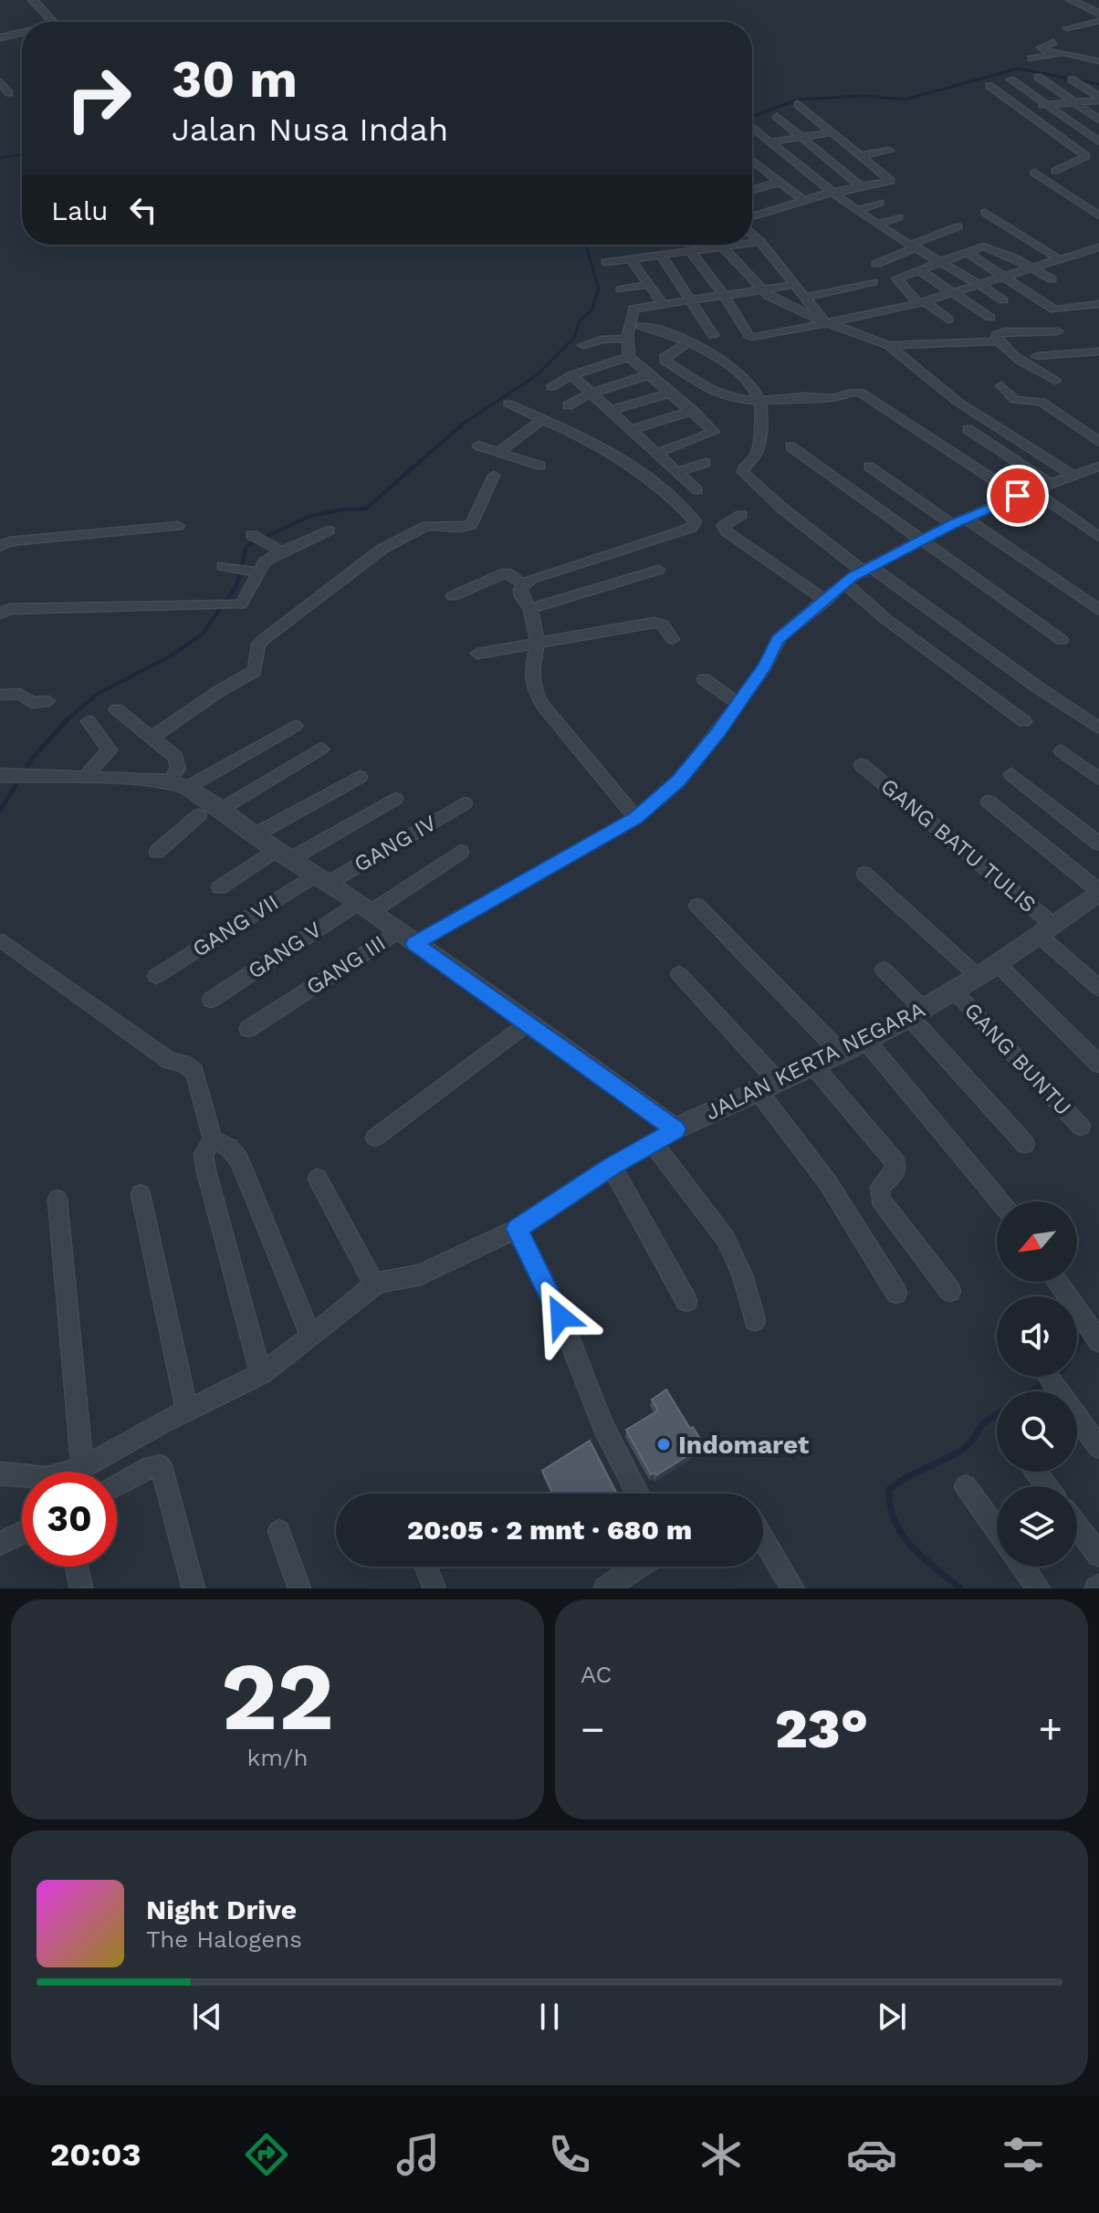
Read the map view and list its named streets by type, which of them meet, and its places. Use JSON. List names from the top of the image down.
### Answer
{
  "streets": {
    "street": [
      "GANG IV",
      "GANG BATU TULIS",
      "GANG VII",
      "GANG V",
      "GANG III",
      "GANG BUNTU",
      "JALAN KERTA NEGARA"
    ]
  },
  "crossings": [
    ["GANG IV", "GANG VII"],
    ["GANG BATU TULIS", "JALAN KERTA NEGARA"],
    ["GANG BUNTU", "JALAN KERTA NEGARA"]
  ],
  "places": ["Indomaret"],
  "north": "bottom left",
  "page": {
    "turn": ["30 m", "Jalan Nusa Indah"],
    "then": "Lalu",
    "limit": "30",
    "trip": "20:05 · 2 mnt · 680 m",
    "tile": [
      ["22", "km/h"],
      "AC"
    ],
    "heat": ["−", "23°", "+"],
    "song": ["Night Drive", "The Halogens"],
    "tabs": "20:03"
  }
}
